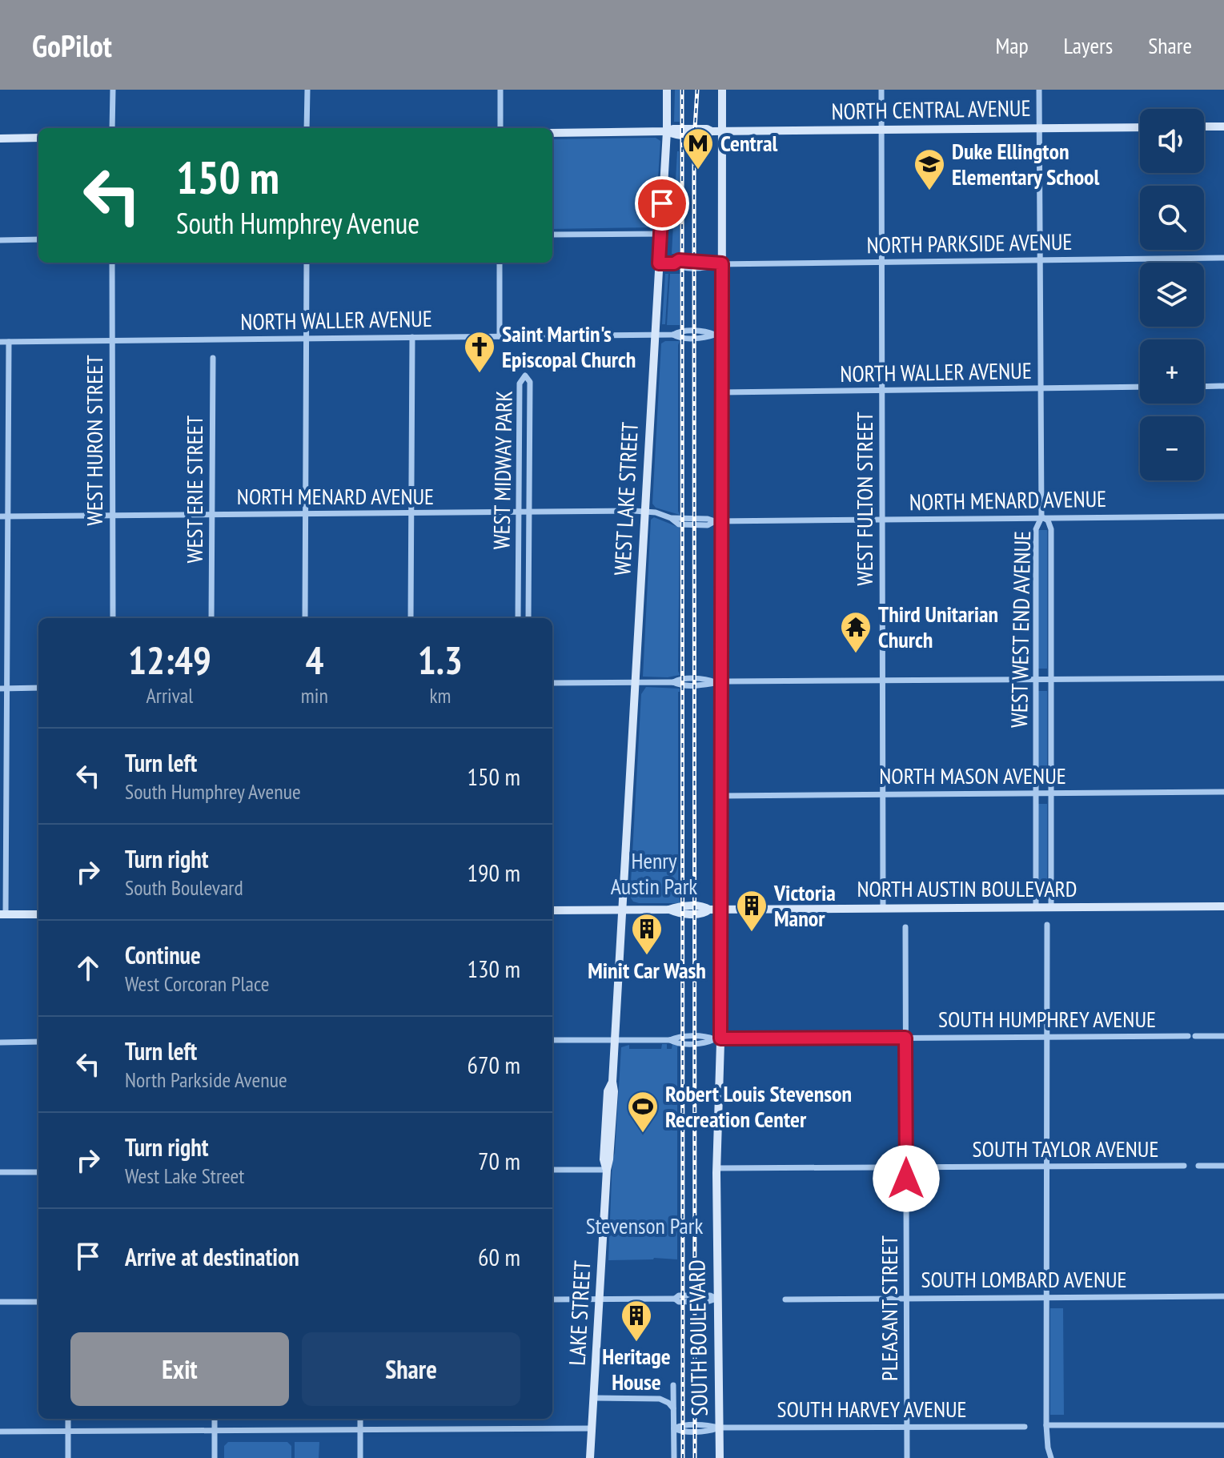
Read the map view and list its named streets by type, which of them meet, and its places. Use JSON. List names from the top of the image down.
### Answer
{
  "streets": {
    "street": [
      "NORTH CENTRAL AVENUE",
      "NORTH PARKSIDE AVENUE",
      "NORTH WALLER AVENUE",
      "WEST HURON STREET",
      "WEST MIDWAY PARK",
      "WEST ERIE STREET",
      "NORTH MENARD AVENUE",
      "WEST LAKE STREET",
      "WEST FULTON STREET",
      "WEST WEST END AVENUE",
      "NORTH MASON AVENUE",
      "NORTH AUSTIN BOULEVARD",
      "SOUTH HUMPHREY AVENUE",
      "SOUTH TAYLOR AVENUE",
      "SOUTH LOMBARD AVENUE",
      "PLEASANT STREET",
      "LAKE STREET",
      "SOUTH BOULEVARD",
      "SOUTH HARVEY AVENUE"
    ]
  },
  "crossings": [
    ["NORTH CENTRAL AVENUE", "WEST LAKE STREET"],
    ["NORTH CENTRAL AVENUE", "WEST FULTON STREET"],
    ["NORTH CENTRAL AVENUE", "SOUTH BOULEVARD"],
    ["NORTH PARKSIDE AVENUE", "WEST LAKE STREET"],
    ["NORTH PARKSIDE AVENUE", "WEST FULTON STREET"],
    ["NORTH PARKSIDE AVENUE", "SOUTH BOULEVARD"],
    ["NORTH WALLER AVENUE", "WEST HURON STREET"],
    ["NORTH WALLER AVENUE", "WEST LAKE STREET"],
    ["NORTH WALLER AVENUE", "WEST FULTON STREET"],
    ["NORTH WALLER AVENUE", "SOUTH BOULEVARD"],
    ["WEST HURON STREET", "NORTH MENARD AVENUE"],
    ["WEST MIDWAY PARK", "NORTH MENARD AVENUE"],
    ["WEST ERIE STREET", "NORTH MENARD AVENUE"],
    ["NORTH MENARD AVENUE", "WEST LAKE STREET"],
    ["NORTH MENARD AVENUE", "WEST FULTON STREET"],
    ["NORTH MENARD AVENUE", "WEST WEST END AVENUE"],
    ["NORTH MENARD AVENUE", "SOUTH BOULEVARD"],
    ["WEST LAKE STREET", "NORTH AUSTIN BOULEVARD"],
    ["WEST LAKE STREET", "LAKE STREET"],
    ["WEST FULTON STREET", "NORTH MASON AVENUE"],
    ["WEST FULTON STREET", "NORTH AUSTIN BOULEVARD"],
    ["WEST WEST END AVENUE", "NORTH MASON AVENUE"],
    ["WEST WEST END AVENUE", "NORTH AUSTIN BOULEVARD"],
    ["NORTH MASON AVENUE", "SOUTH BOULEVARD"],
    ["NORTH AUSTIN BOULEVARD", "LAKE STREET"],
    ["NORTH AUSTIN BOULEVARD", "SOUTH BOULEVARD"],
    ["SOUTH HUMPHREY AVENUE", "PLEASANT STREET"],
    ["SOUTH HUMPHREY AVENUE", "LAKE STREET"],
    ["SOUTH HUMPHREY AVENUE", "SOUTH BOULEVARD"],
    ["SOUTH TAYLOR AVENUE", "PLEASANT STREET"],
    ["SOUTH TAYLOR AVENUE", "SOUTH BOULEVARD"],
    ["SOUTH LOMBARD AVENUE", "PLEASANT STREET"],
    ["PLEASANT STREET", "SOUTH HARVEY AVENUE"],
    ["SOUTH BOULEVARD", "SOUTH HARVEY AVENUE"]
  ],
  "parks": ["Henry Austin Park", "Stevenson Park"],
  "places": {
    "metro station": ["Central"],
    "school or university": ["Duke Ellington Elementary School"],
    "church": ["Saint Martin's Episcopal Church"],
    "temple": ["Third Unitarian Church"],
    "building": ["Victoria Manor", "Minit Car Wash", "Heritage House"],
    "sports": ["Robert Louis Stevenson Recreation Center"]
  },
  "page": {
    "header": "GoPilot",
    "nav": ["Map", "Layers", "Share"],
    "map_buttons": ["+", "−"],
    "turn": ["150 m", "South Humphrey Avenue"],
    "eta": [
      "12:49",
      "Arrival",
      "4",
      "min",
      "1.3",
      "km"
    ],
    "list": [
      {
        "name": "Turn left",
        "note": "South Humphrey Avenue",
        "value": "150 m"
      },
      {
        "name": "Turn right",
        "note": "South Boulevard",
        "value": "190 m"
      },
      {
        "name": "Continue",
        "note": "West Corcoran Place",
        "value": "130 m"
      },
      {
        "name": "Turn left",
        "note": "North Parkside Avenue",
        "value": "670 m"
      },
      {
        "name": "Turn right",
        "note": "West Lake Street",
        "value": "70 m"
      },
      {
        "name": "Arrive at destination",
        "value": "60 m"
      }
    ],
    "buttons": ["Exit", "Share"]
  }
}
